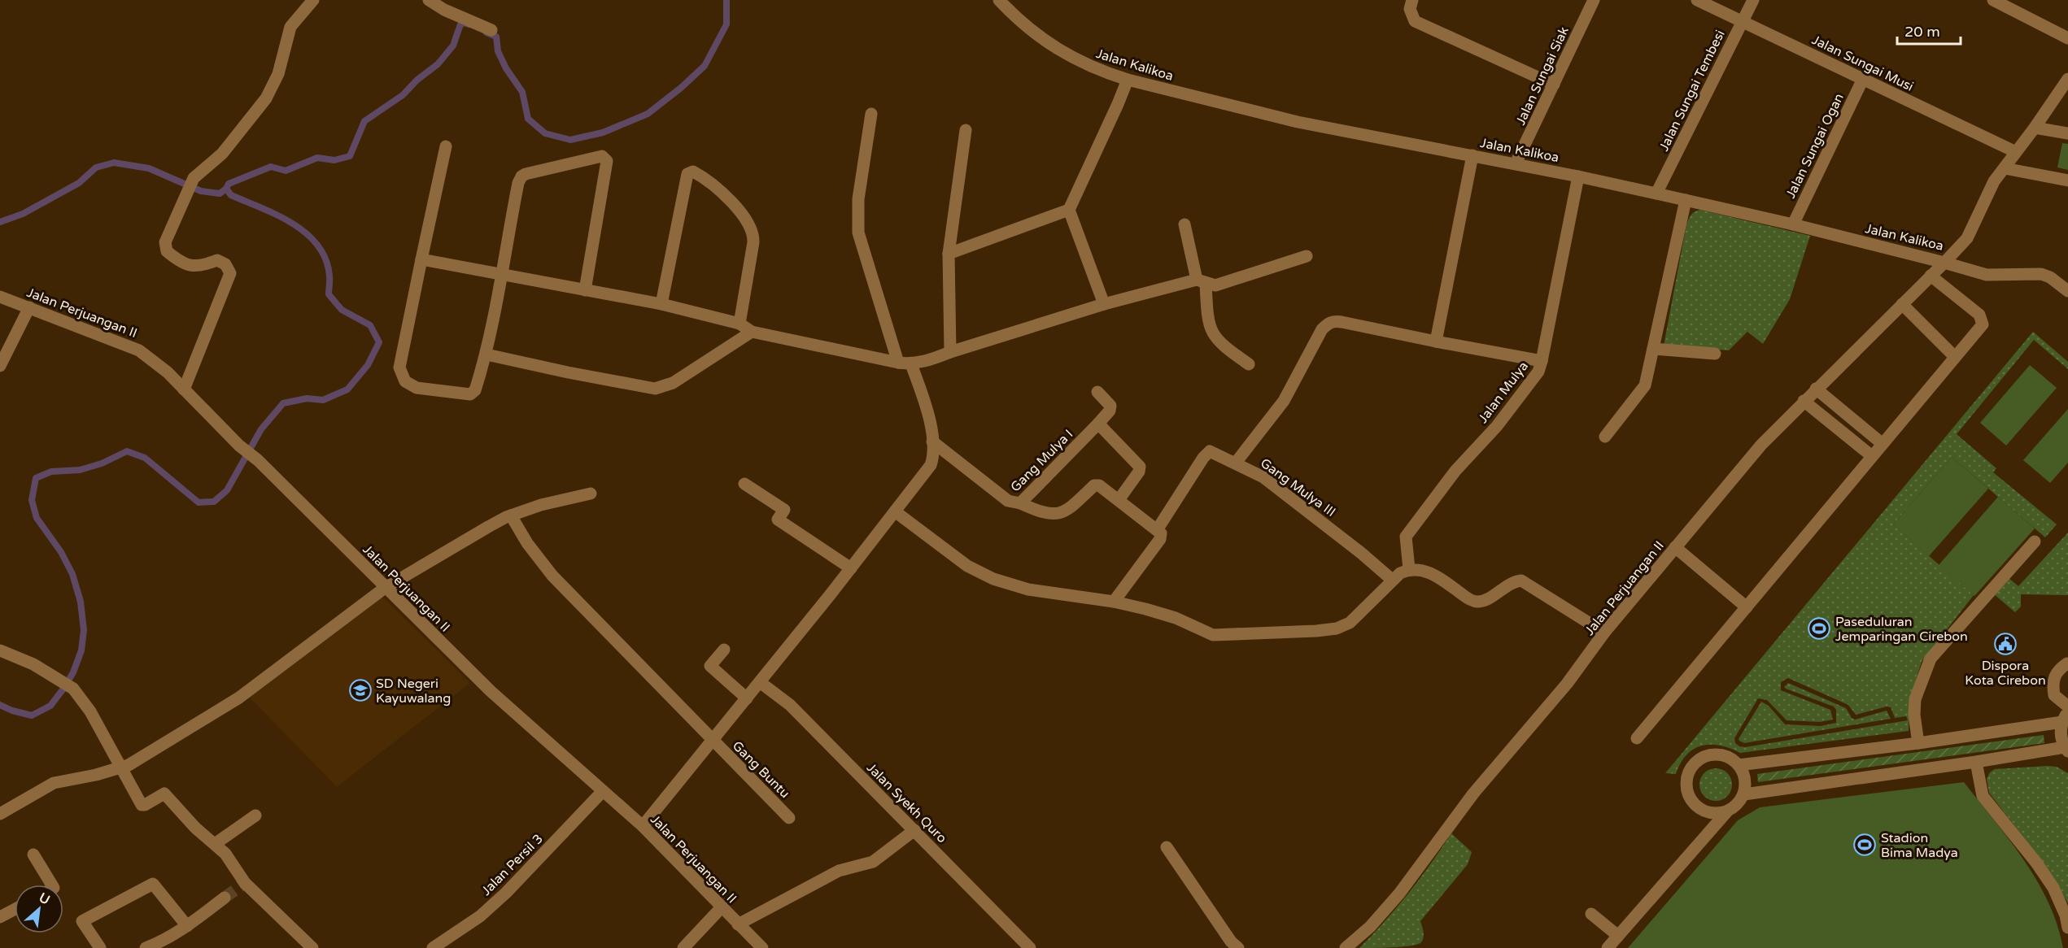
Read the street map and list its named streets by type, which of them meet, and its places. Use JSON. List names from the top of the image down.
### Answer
{
  "streets": {
    "street": [
      "Jalan Sungai Musi",
      "Jalan Kalikoa",
      "Jalan Sungai Siak",
      "Jalan Sungai Tembesi",
      "Jalan Sungai Ogan",
      "Jalan Perjuangan II",
      "Jalan Mulya",
      "Gang Mulya I",
      "Gang Mulya III",
      "Gang Buntu",
      "Jalan Syekh Quro",
      "Jalan Persil 3"
    ]
  },
  "crossings": [
    ["Jalan Sungai Musi", "Jalan Kalikoa"],
    ["Jalan Sungai Musi", "Jalan Sungai Tembesi"],
    ["Jalan Sungai Musi", "Jalan Sungai Ogan"],
    ["Jalan Kalikoa", "Jalan Sungai Siak"],
    ["Jalan Kalikoa", "Jalan Sungai Tembesi"],
    ["Jalan Kalikoa", "Jalan Sungai Ogan"],
    ["Jalan Kalikoa", "Jalan Perjuangan II"],
    ["Jalan Kalikoa", "Jalan Mulya"],
    ["Jalan Perjuangan II", "Jalan Persil 3"]
  ],
  "places": {
    "sports": ["Paseduluran Jemparingan Cirebon", "Stadion Bima Madya"],
    "public building": ["Dispora Kota Cirebon"],
    "school or university": ["SD Negeri Kayuwalang"]
  },
  "scale_bar": "20 m",
  "north": "top right"
}
